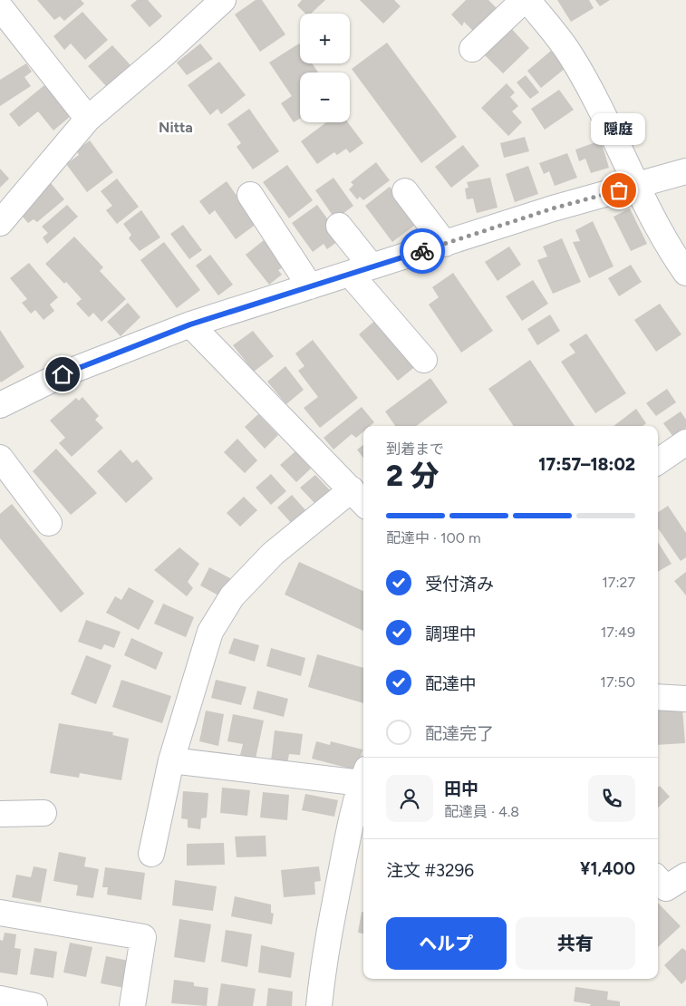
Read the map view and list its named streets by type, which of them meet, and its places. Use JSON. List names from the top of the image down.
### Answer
{
  "districts": ["Nitta"],
  "places": ["隠庭"],
  "page": {
    "map_buttons": ["+", "−"],
    "bubble": "隠庭",
    "heading": ["2 分", "到着まで", "17:57–18:02"],
    "panel": [
      "田中",
      "配達員 · 4.8",
      "注文 #3296",
      "¥1,400"
    ],
    "bar": "配達中 · 100 m",
    "list": [
      ["受付済み", "17:27"],
      ["調理中", "17:49"],
      ["配達中", "17:50"],
      "配達完了"
    ],
    "buttons": ["ヘルプ", "共有"]
  }
}
